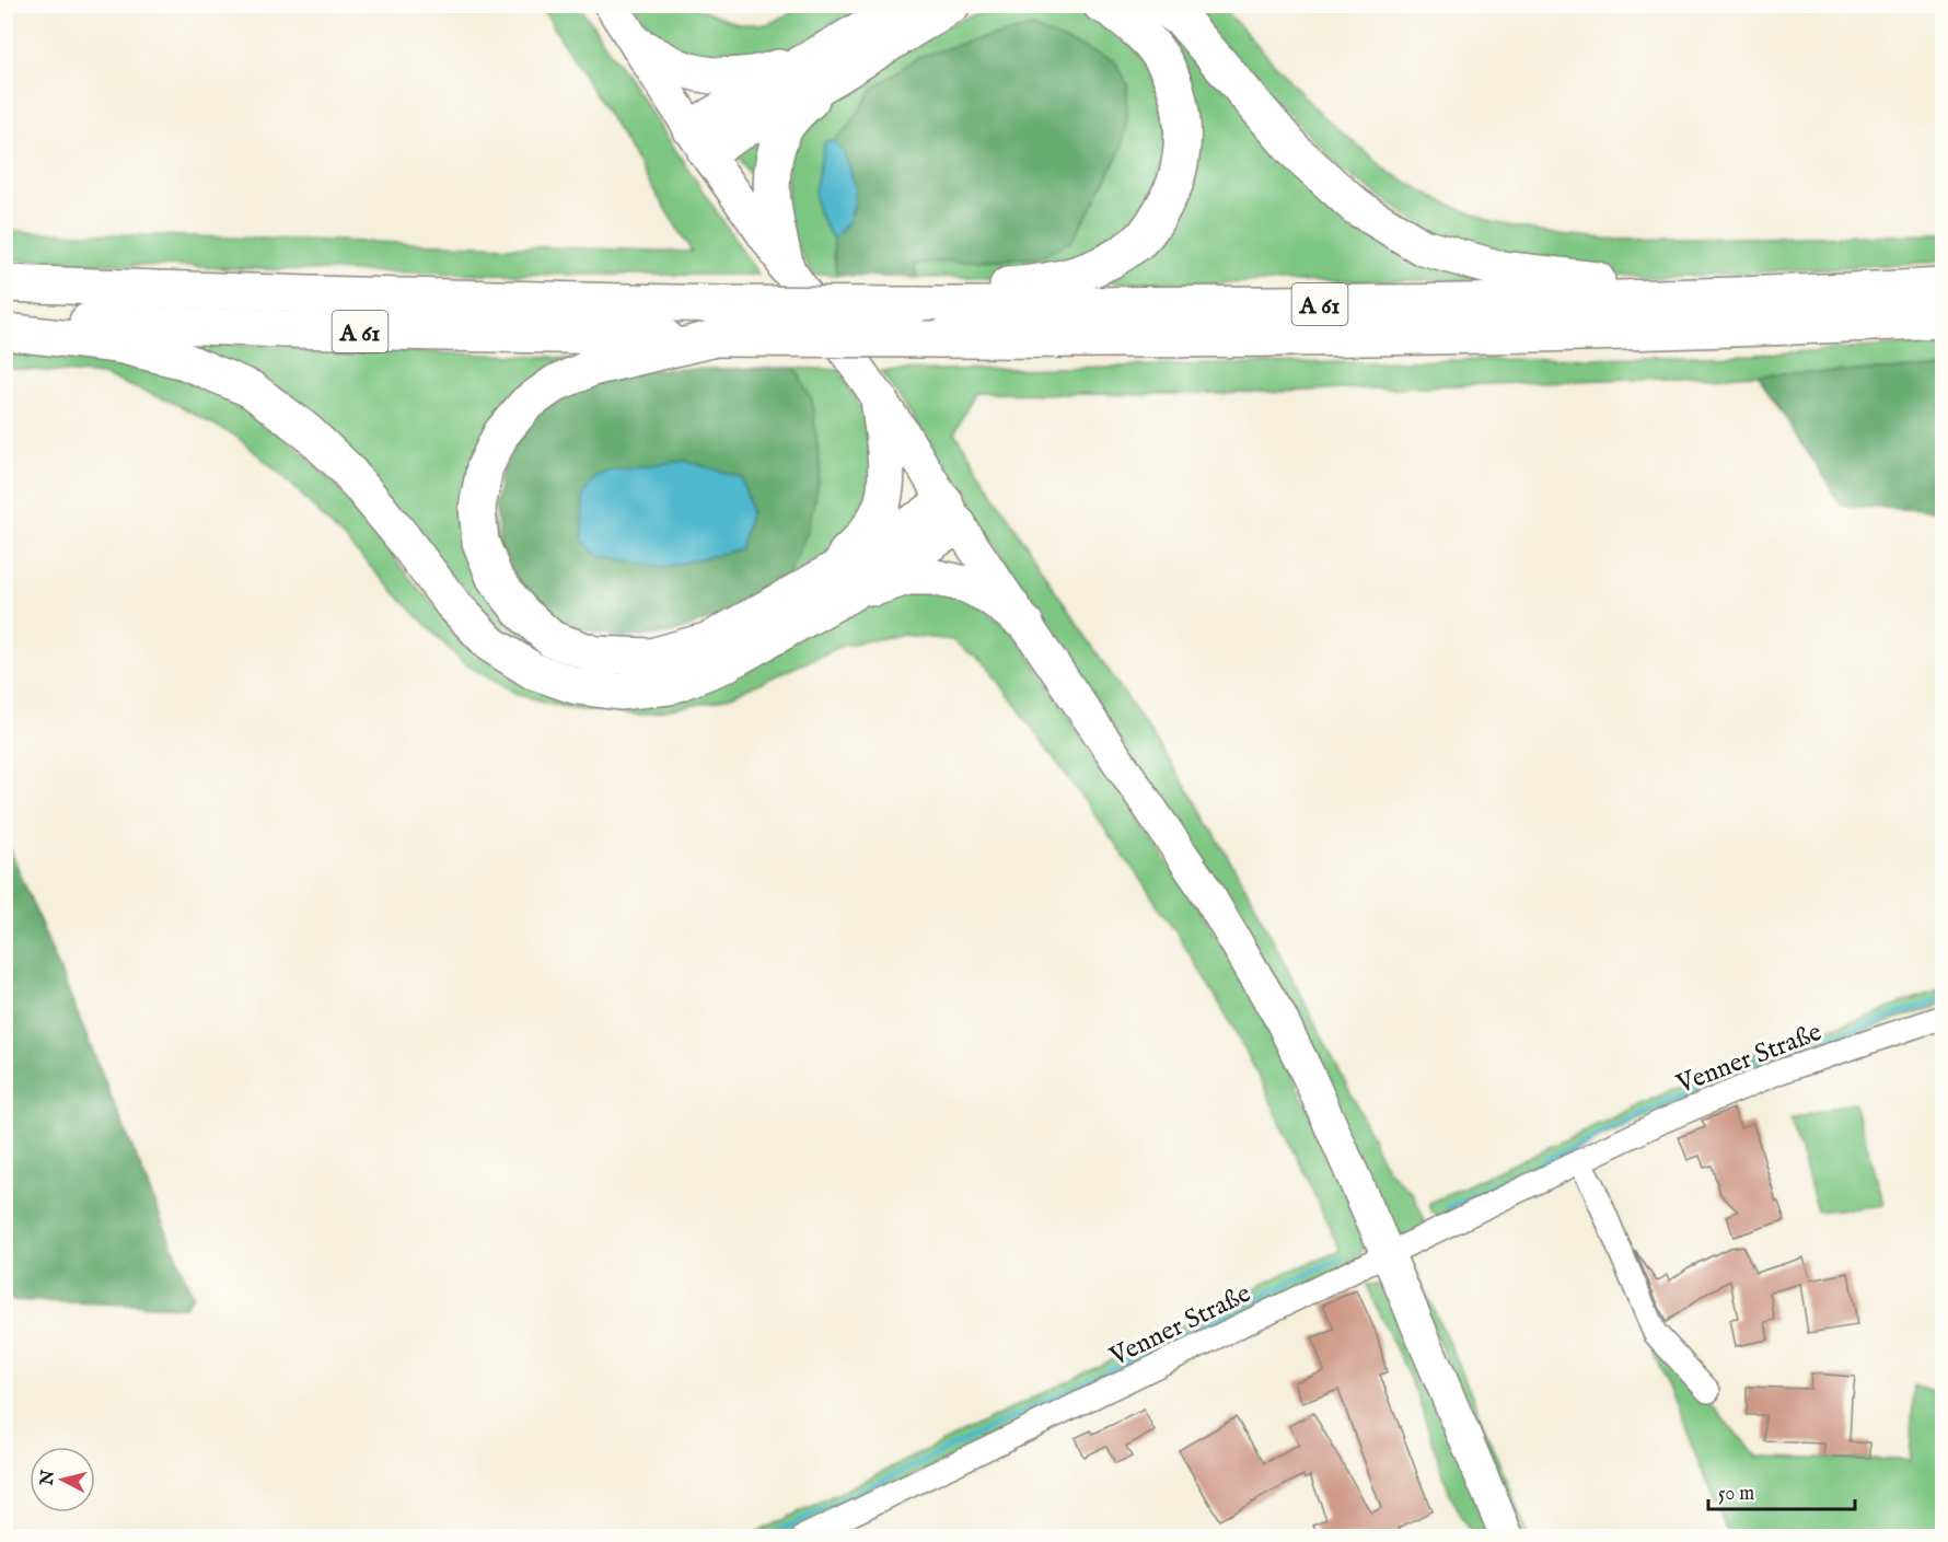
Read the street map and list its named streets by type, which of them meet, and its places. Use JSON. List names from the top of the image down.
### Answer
{
  "streets": {
    "highway": ["A 61"],
    "street": ["Venner Straße"]
  },
  "scale_bar": "50 m",
  "north": "left"
}
